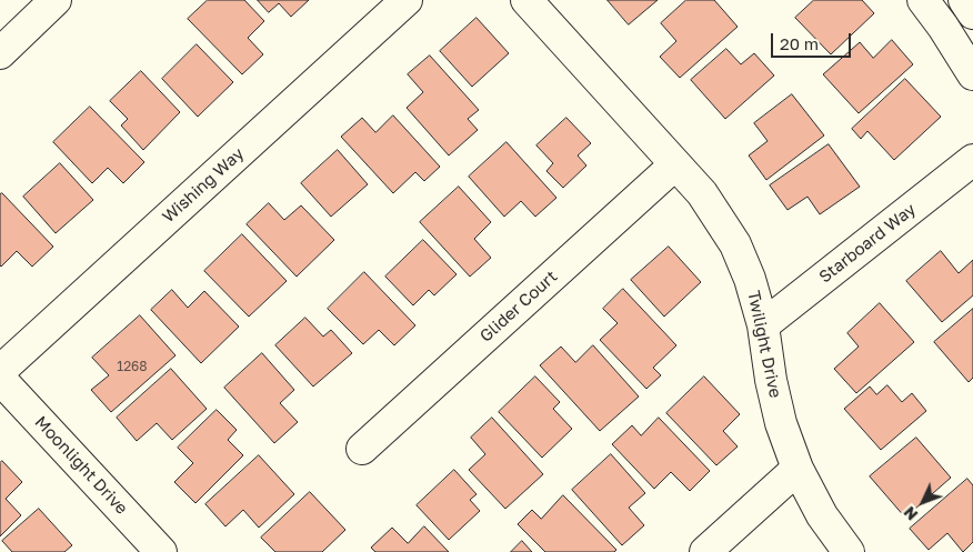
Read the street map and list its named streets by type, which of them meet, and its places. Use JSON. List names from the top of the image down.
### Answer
{
  "streets": {
    "street": [
      "Wishing Way",
      "Starboard Way",
      "Glider Court",
      "Twilight Drive",
      "Moonlight Drive"
    ]
  },
  "crossings": [
    ["Starboard Way", "Twilight Drive"],
    ["Glider Court", "Twilight Drive"]
  ],
  "house_numbers": ["1268"],
  "scale_bar": "20 m",
  "north": "bottom left"
}
